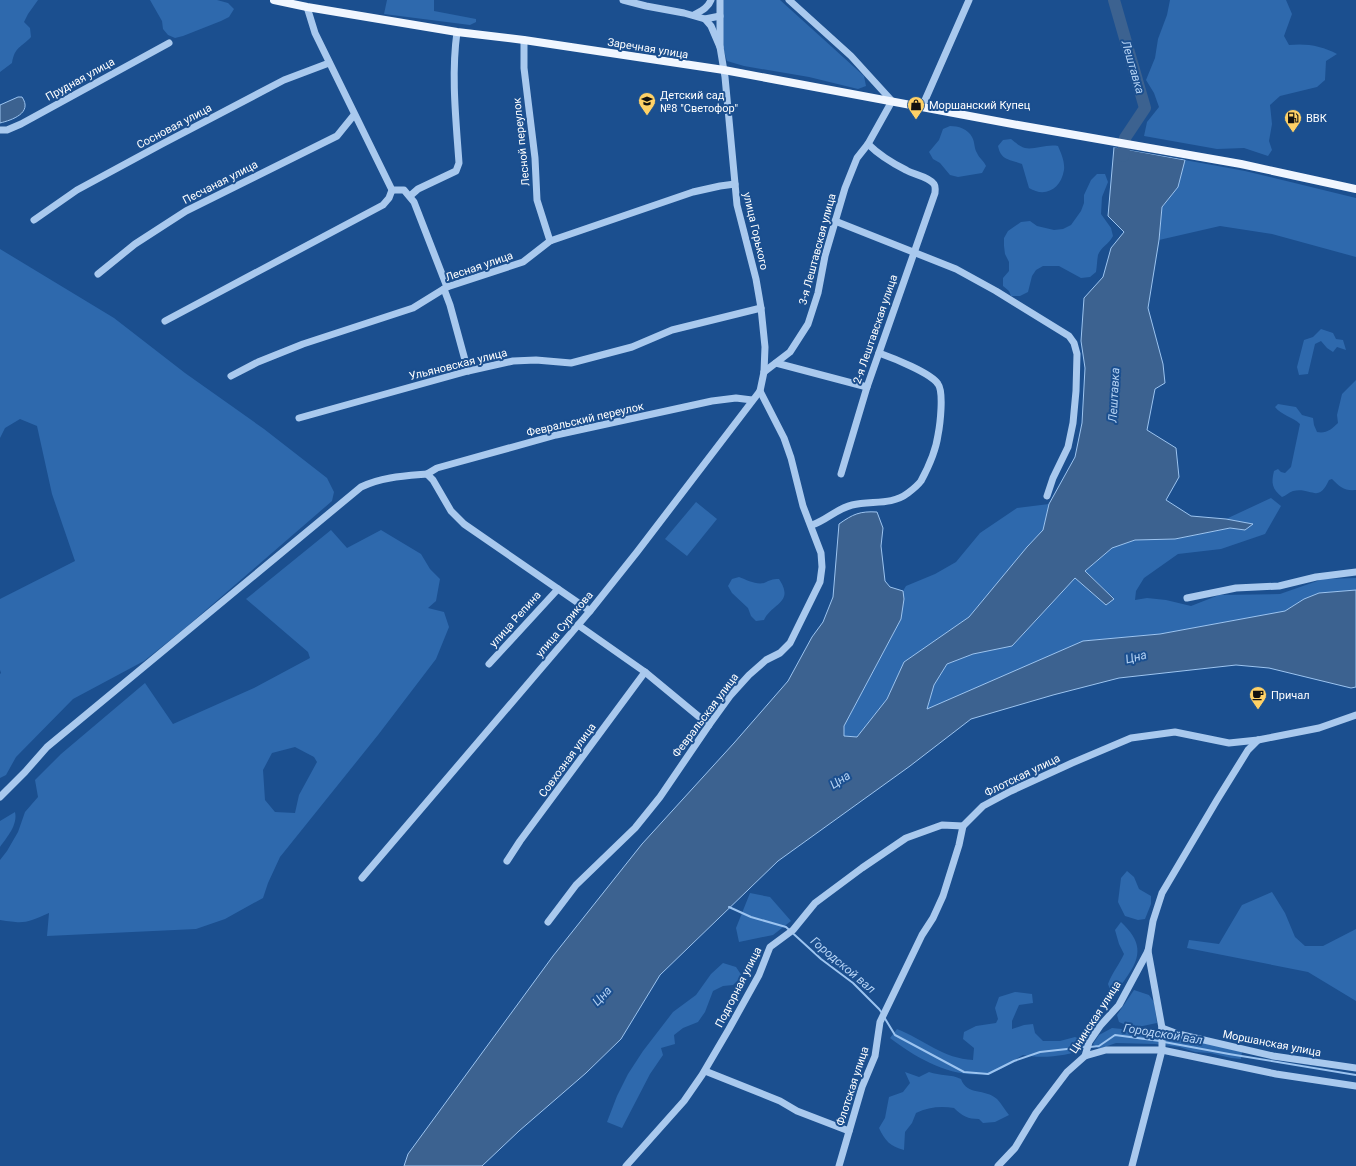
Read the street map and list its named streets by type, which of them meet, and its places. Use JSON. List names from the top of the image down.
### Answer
{
  "streets": {
    "main road": ["Заречная улица"],
    "street": [
      "Прудная улица",
      "Сосновая улица",
      "Лесной переулок",
      "Песчаная улица",
      "улица Горького",
      "3-я Лештавская улица",
      "Лесная улица",
      "2-я Лештавская улица",
      "Ульяновская улица",
      "Февральский переулок",
      "улица Репина",
      "улица Сурикова",
      "Февральская улица",
      "Совхозная улица",
      "Флотская улица",
      "Подгорная улица",
      "Цнинская улица",
      "Моршанская улица"
    ]
  },
  "crossings": [
    ["Заречная улица", "Лесной переулок"],
    ["Заречная улица", "улица Горького"],
    ["Лесной переулок", "Лесная улица"],
    ["улица Горького", "3-я Лештавская улица"],
    ["улица Горького", "Лесная улица"],
    ["улица Горького", "Ульяновская улица"],
    ["улица Горького", "улица Сурикова"],
    ["3-я Лештавская улица", "2-я Лештавская улица"],
    ["3-я Лештавская улица", "улица Сурикова"],
    ["Февральский переулок", "улица Сурикова"],
    ["улица Сурикова", "Февральская улица"],
    ["Флотская улица", "Подгорная улица"],
    ["Флотская улица", "Цнинская улица"],
    ["Цнинская улица", "Моршанская улица"]
  ],
  "water": ["Лештавка", "Цна", "Городской вал"],
  "places": {
    "school or university": ["Детский сад №8 \"Светофор\""],
    "shop": ["Моршанский Купец"],
    "fuel station": ["ВВК"],
    "cafe": ["Причал"]
  }
}
